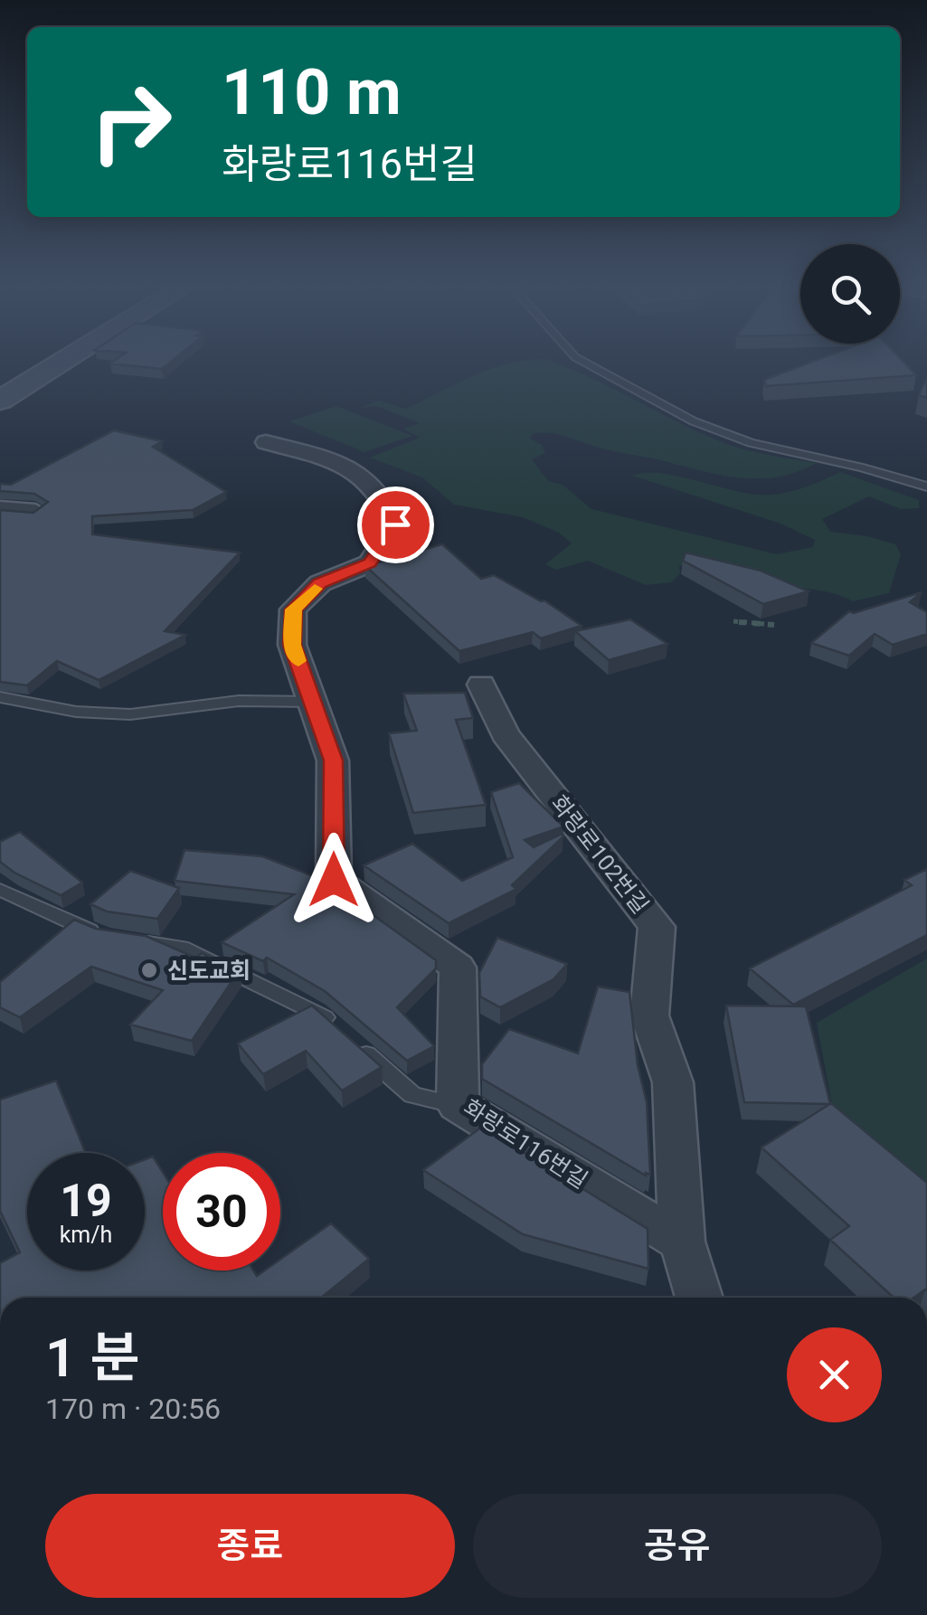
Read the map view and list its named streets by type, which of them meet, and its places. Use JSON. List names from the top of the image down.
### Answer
{
  "streets": {
    "street": ["화랑로102번길", "화랑로116번길"]
  },
  "crossings": [
    ["화랑로102번길", "화랑로116번길"]
  ],
  "places": ["신도교회"],
  "page": {
    "turn": ["110 m", "화랑로116번길"],
    "speed": "19 km/h",
    "limit": "30",
    "heading": ["1 분", "170 m · 20:56"],
    "buttons": ["종료", "공유"]
  }
}
